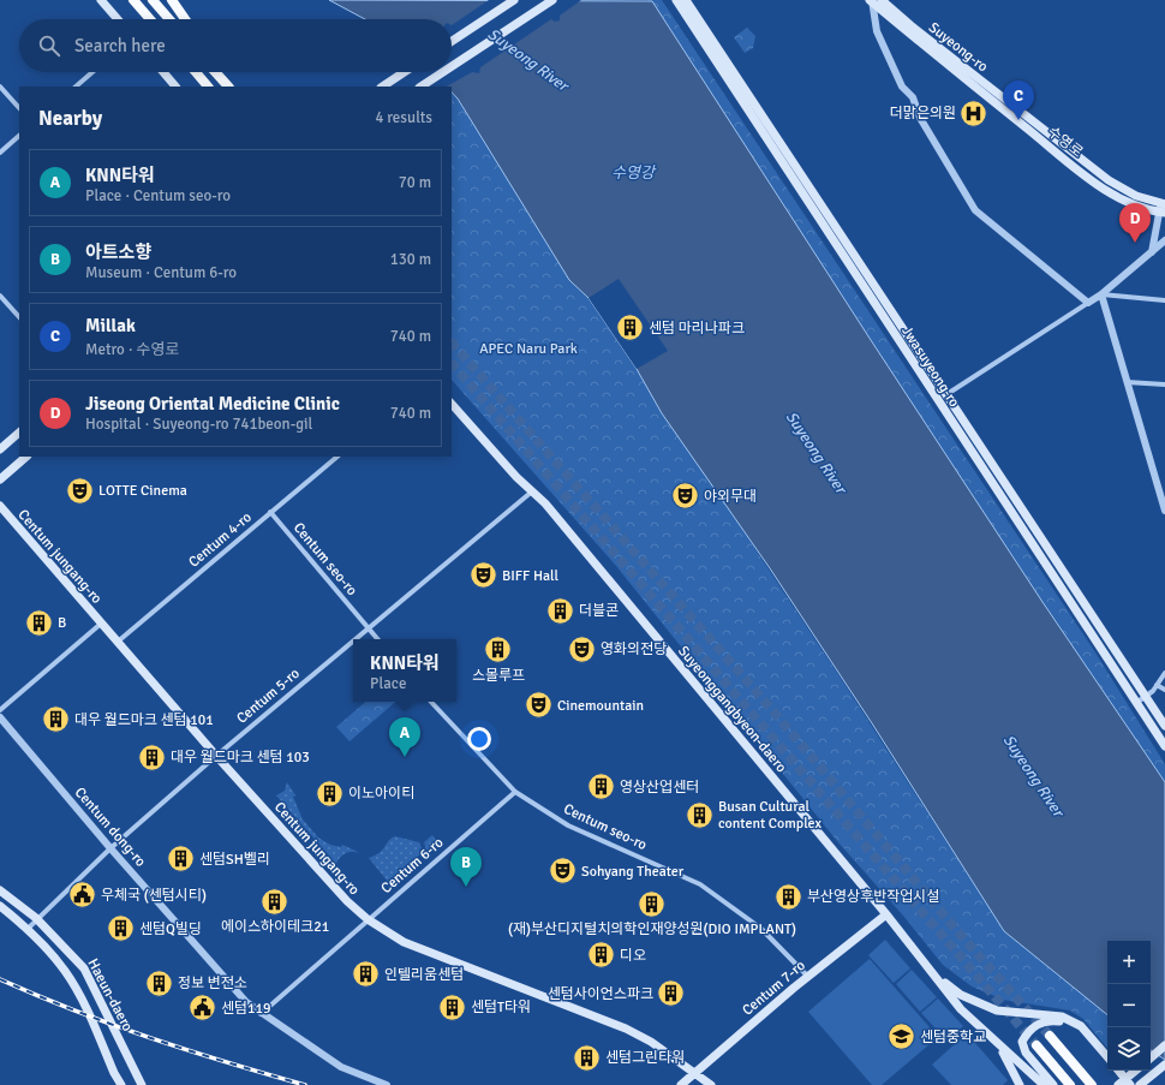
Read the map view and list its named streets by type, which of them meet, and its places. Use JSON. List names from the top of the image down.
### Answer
{
  "streets": {
    "main road": [
      "Suyeong-ro",
      "수영로",
      "Jwasuyeong-ro",
      "Centum jungang-ro",
      "Suyeonggangbyeon-daero",
      "Centum 7-ro",
      "Haeun-daero"
    ],
    "street": [
      "Centum 4-ro",
      "Centum seo-ro",
      "Centum 5-ro",
      "Centum dong-ro",
      "Centum 6-ro"
    ]
  },
  "crossings": [
    ["Suyeong-ro", "수영로"],
    ["Centum 4-ro", "Centum jungang-ro"],
    ["Centum 4-ro", "Centum seo-ro"],
    ["Centum jungang-ro", "Centum 5-ro"],
    ["Centum jungang-ro", "Centum 6-ro"],
    ["Centum jungang-ro", "Centum 7-ro"],
    ["Centum seo-ro", "Centum 5-ro"],
    ["Centum seo-ro", "Centum 6-ro"],
    ["Centum seo-ro", "Centum 7-ro"],
    ["Centum 5-ro", "Suyeonggangbyeon-daero"],
    ["Centum 5-ro", "Centum dong-ro"],
    ["Centum 5-ro", "Haeun-daero"],
    ["Suyeonggangbyeon-daero", "Centum 7-ro"],
    ["Centum dong-ro", "Centum 6-ro"]
  ],
  "water": ["Suyeong River", "수영강"],
  "parks": ["APEC Naru Park"],
  "places": {
    "hospital": ["더맑은의원"],
    "building": [
      "센텀 마리나파크",
      "더블콘",
      "B",
      "스몰루프",
      "대우 월드마크 센텀 101",
      "대우 월드마크 센텀 103",
      "영상산업센터",
      "이노아이티",
      "Busan Cultural content Complex",
      "센텀SH벨리",
      "부산영상후반작업시설",
      "에이스하이테크21",
      "(재)부산디지털치의학인재양성원(DIO IMPLANT)",
      "센텀Q빌딩",
      "디오",
      "인텔리움센텀",
      "정보 변전소",
      "센텀사이언스파크",
      "센텀T타워",
      "센텀그린타워"
    ],
    "theatre": [
      "LOTTE Cinema",
      "야외무대",
      "BIFF Hall",
      "영화의전당",
      "Cinemountain",
      "Sohyang Theater"
    ],
    "public building": ["우체국 (센텀시티)", "센텀119"],
    "school or university": ["센텀중학교"]
  },
  "page": {
    "search": "Search here",
    "pins": [
      "C",
      "D",
      "A",
      "B"
    ],
    "heading": ["Nearby", "4 results"],
    "list": [
      {
        "mark": "A",
        "name": "KNN타워",
        "note": "Place · Centum seo-ro",
        "value": "70 m"
      },
      {
        "mark": "B",
        "name": "아트소향",
        "note": "Museum · Centum 6-ro",
        "value": "130 m"
      },
      {
        "mark": "C",
        "name": "Millak",
        "note": "Metro · 수영로",
        "value": "740 m"
      },
      {
        "mark": "D",
        "name": "Jiseong Oriental Medicine Clinic",
        "note": "Hospital · Suyeong-ro 741beon-gil",
        "value": "740 m"
      }
    ],
    "popup": ["KNN타워", "Place"],
    "map_buttons": ["+", "−"]
  }
}
